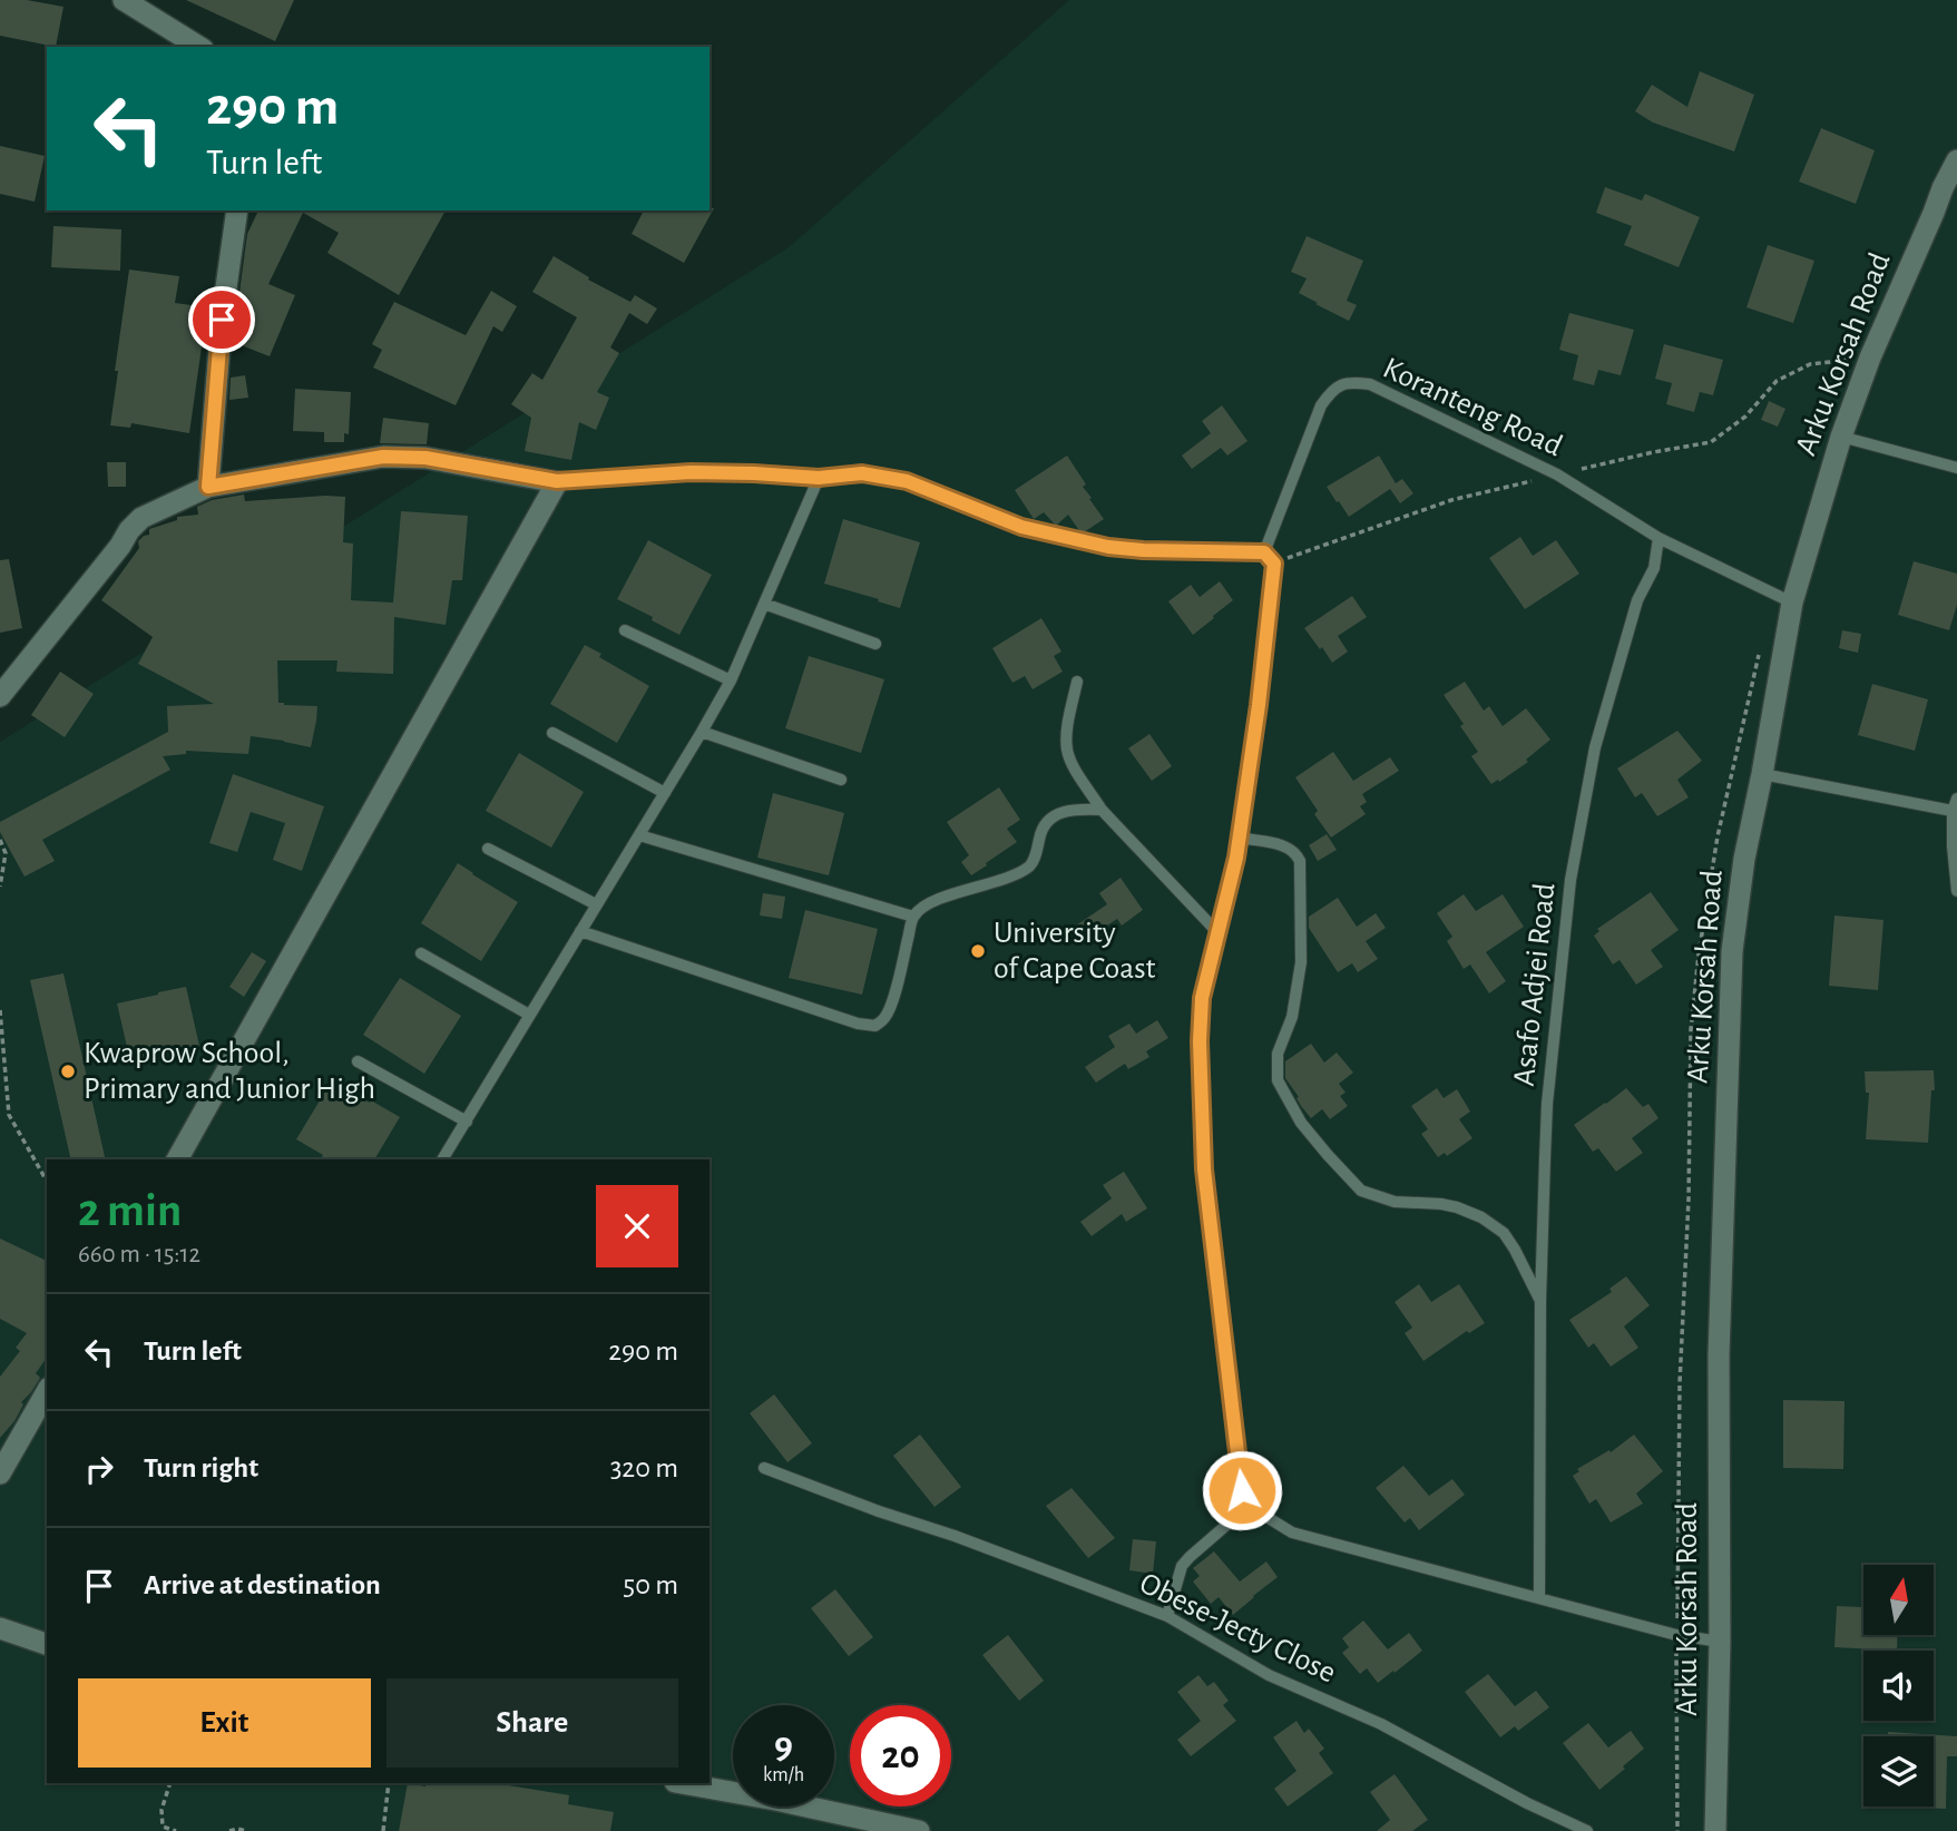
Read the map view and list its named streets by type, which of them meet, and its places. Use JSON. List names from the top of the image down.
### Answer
{
  "streets": {
    "street": ["Arku Korsah Road"],
    "lane": ["Koranteng Road", "Asafo Adjei Road", "Obese-Jecty Close"]
  },
  "crossings": [
    ["Koranteng Road", "Asafo Adjei Road"]
  ],
  "places": ["University of Cape Coast", "Kwaprow School, Primary and Junior High"],
  "north": "top",
  "page": {
    "turn": ["290 m", "Turn left"],
    "heading": ["2 min", "660 m · 15:12"],
    "list": [
      {
        "name": "Turn left",
        "value": "290 m"
      },
      {
        "name": "Turn right",
        "value": "320 m"
      },
      {
        "name": "Arrive at destination",
        "value": "50 m"
      }
    ],
    "buttons": ["Exit", "Share"],
    "speed": "9 km/h",
    "limit": "20"
  }
}
